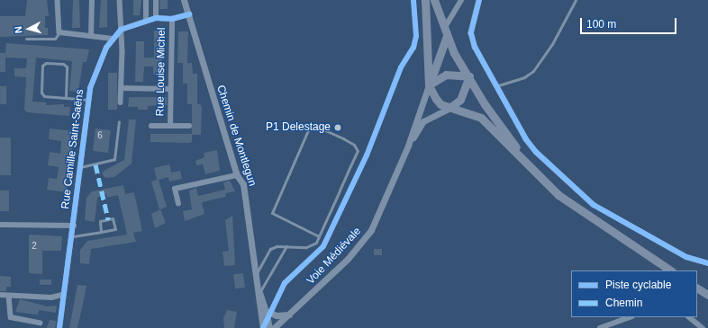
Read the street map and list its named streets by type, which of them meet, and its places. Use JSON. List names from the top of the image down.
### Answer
{
  "streets": {
    "street": [
      "Rue Louise Michel",
      "Chemin de Montlegun",
      "Rue Camille Saint-Saëns",
      "Voie Médiévale"
    ]
  },
  "places": ["P1 Delestage"],
  "house_numbers": ["6", "2"],
  "legend": ["Piste cyclable", "Chemin"],
  "scale_bar": "100 m",
  "north": "left"
}
